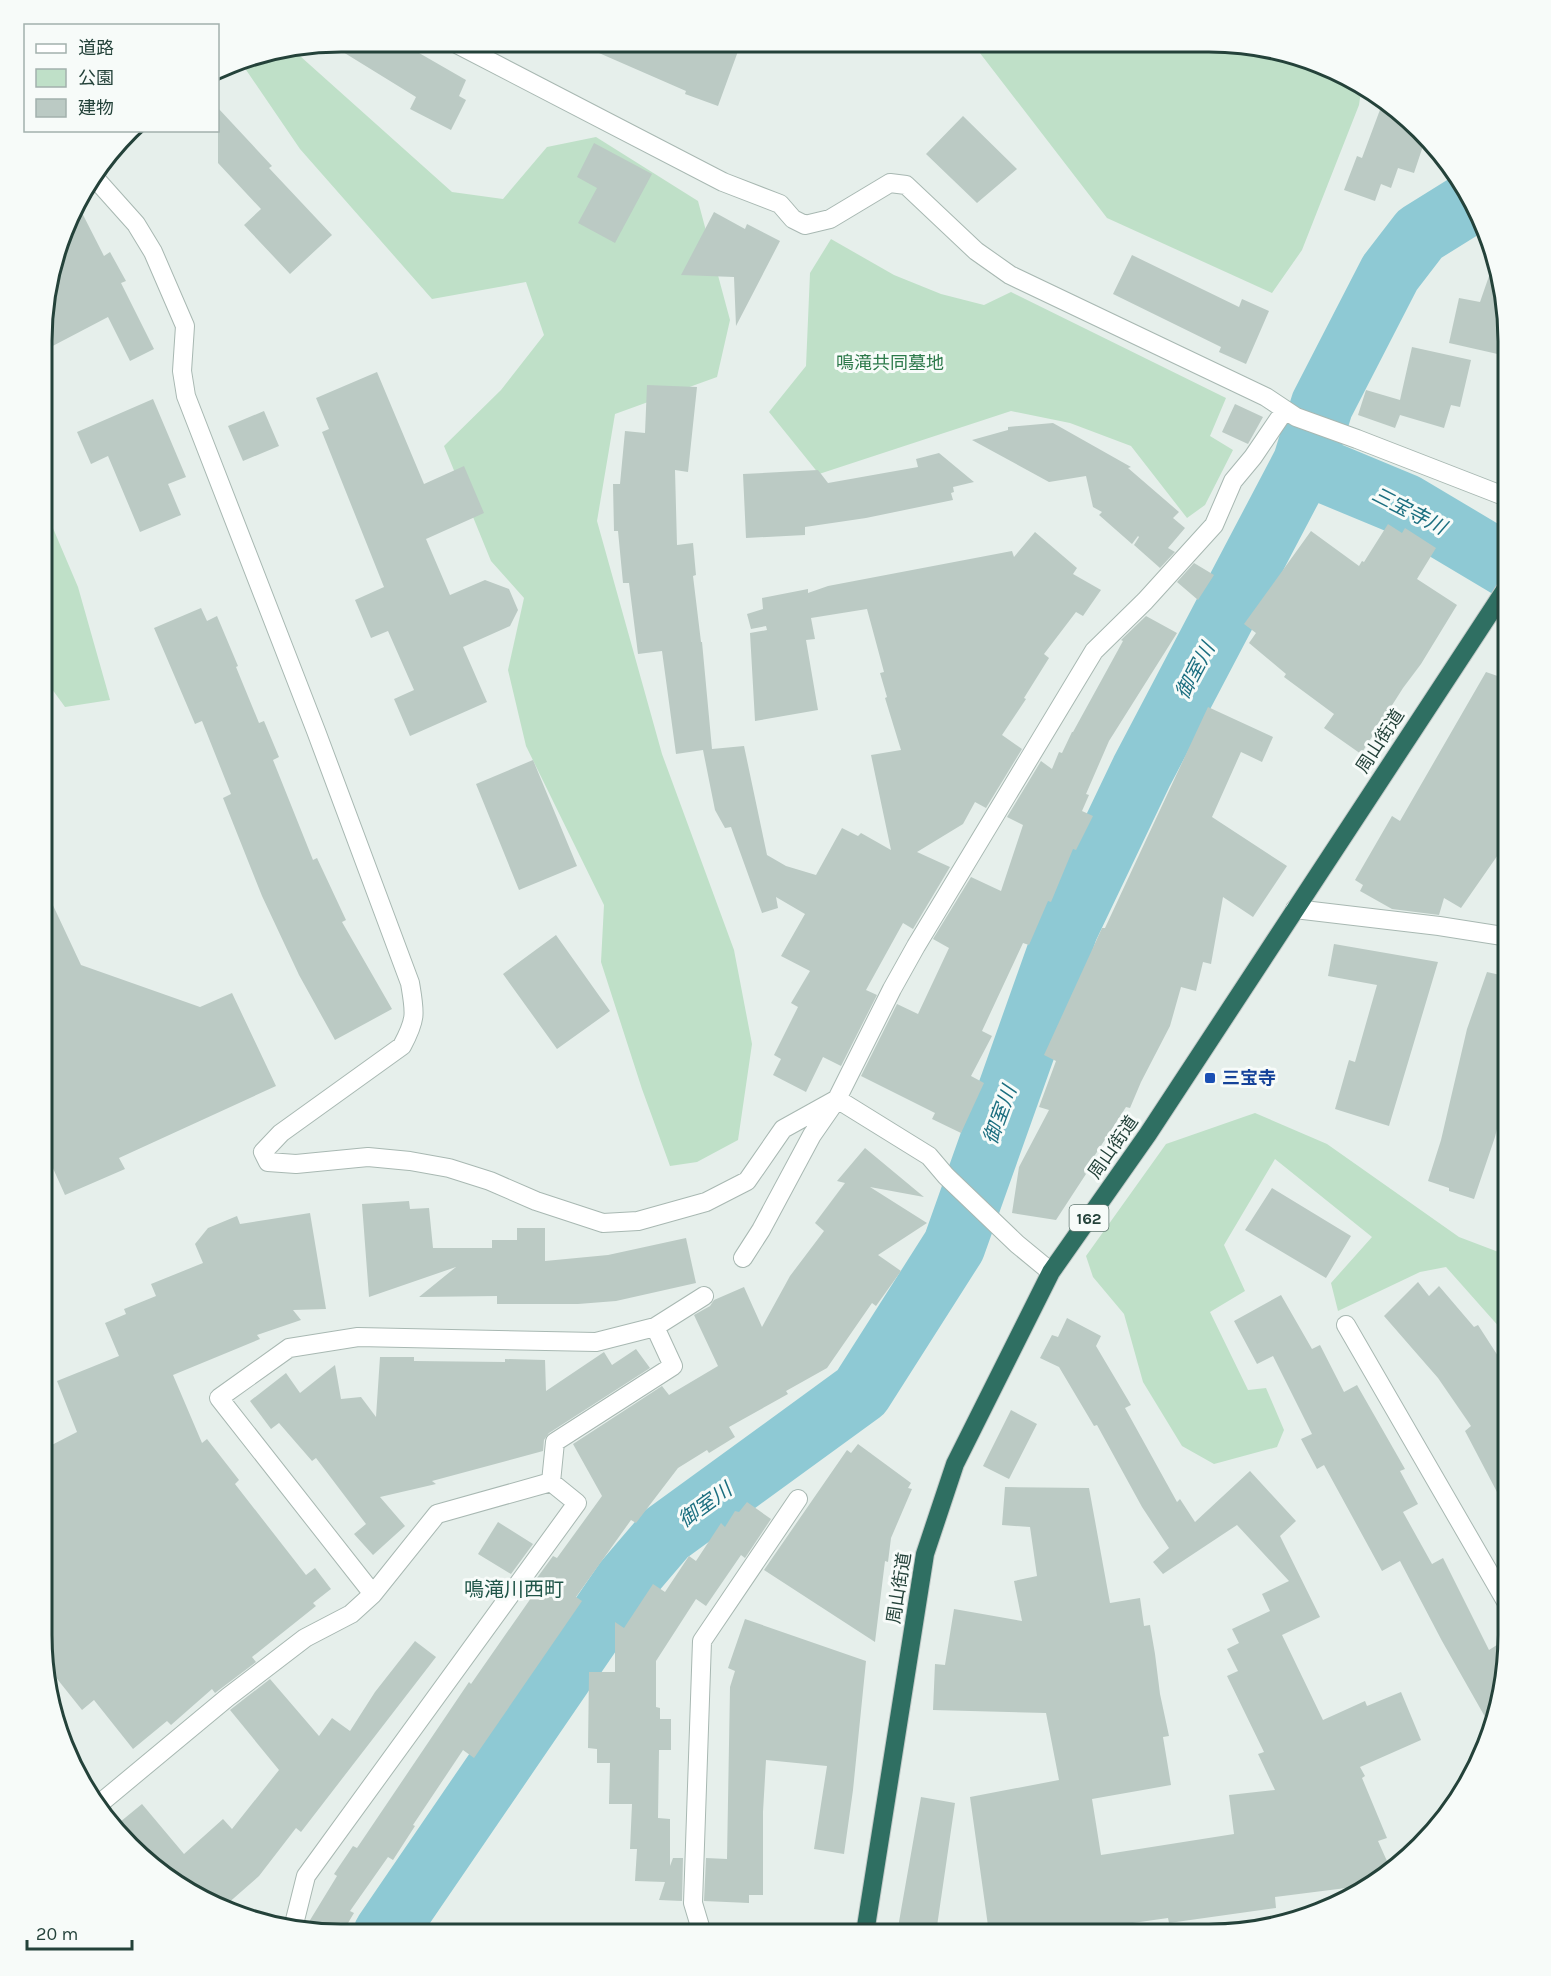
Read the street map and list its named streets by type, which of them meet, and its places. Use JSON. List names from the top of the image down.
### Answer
{
  "streets": {
    "highway": ["周山街道", "162"]
  },
  "districts": ["鳴滝川西町"],
  "water": ["三宝寺川", "御室川"],
  "parks": ["鳴滝共同墓地"],
  "places": {
    "transit": ["三宝寺"]
  },
  "legend": ["道路", "公園", "建物"],
  "scale_bar": "20 m"
}
